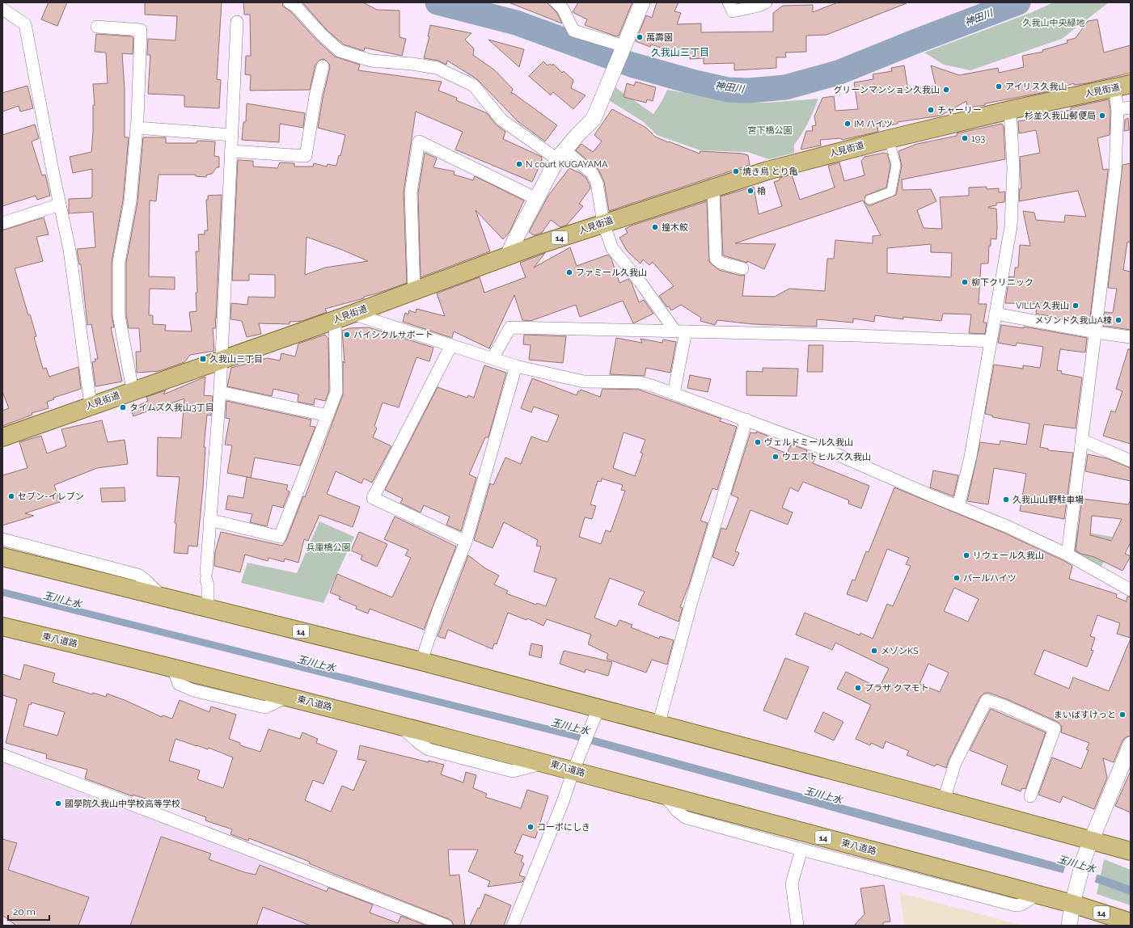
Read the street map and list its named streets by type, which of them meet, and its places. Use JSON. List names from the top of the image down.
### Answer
{
  "streets": {
    "main road": ["人見街道", "14", "東八道路"]
  },
  "districts": ["久我山三丁目"],
  "water": ["神田川", "玉川上水"],
  "parks": ["久我山中央緑地", "宮下橋公園", "兵庫橋公園"],
  "places": {
    "other": [
      "萬壽園",
      "アイリス久我山",
      "グリーンマンション久我山",
      "チャーリー",
      "杉並久我山郵便局",
      "IM ハイツ",
      "193",
      "N court KUGAYAMA",
      "焼き鳥 とり亀",
      "櫓",
      "撞木鮫",
      "ファミール久我山",
      "柳下クリニック",
      "VILLA 久我山",
      "メゾンド久我山A棟",
      "バイシクルサポート",
      "タイムズ久我山3丁目",
      "ヴェルドミール久我山",
      "ウエストヒルズ久我山",
      "セブン-イレブン",
      "久我山山野駐車場",
      "リウェール久我山",
      "パールハイツ",
      "メゾンKS",
      "プラザ クマモト",
      "まいばすけっと",
      "國學院久我山中学校高等学校",
      "コーポにしき"
    ],
    "transit": ["久我山三丁目"]
  },
  "scale_bar": "20 m"
}
